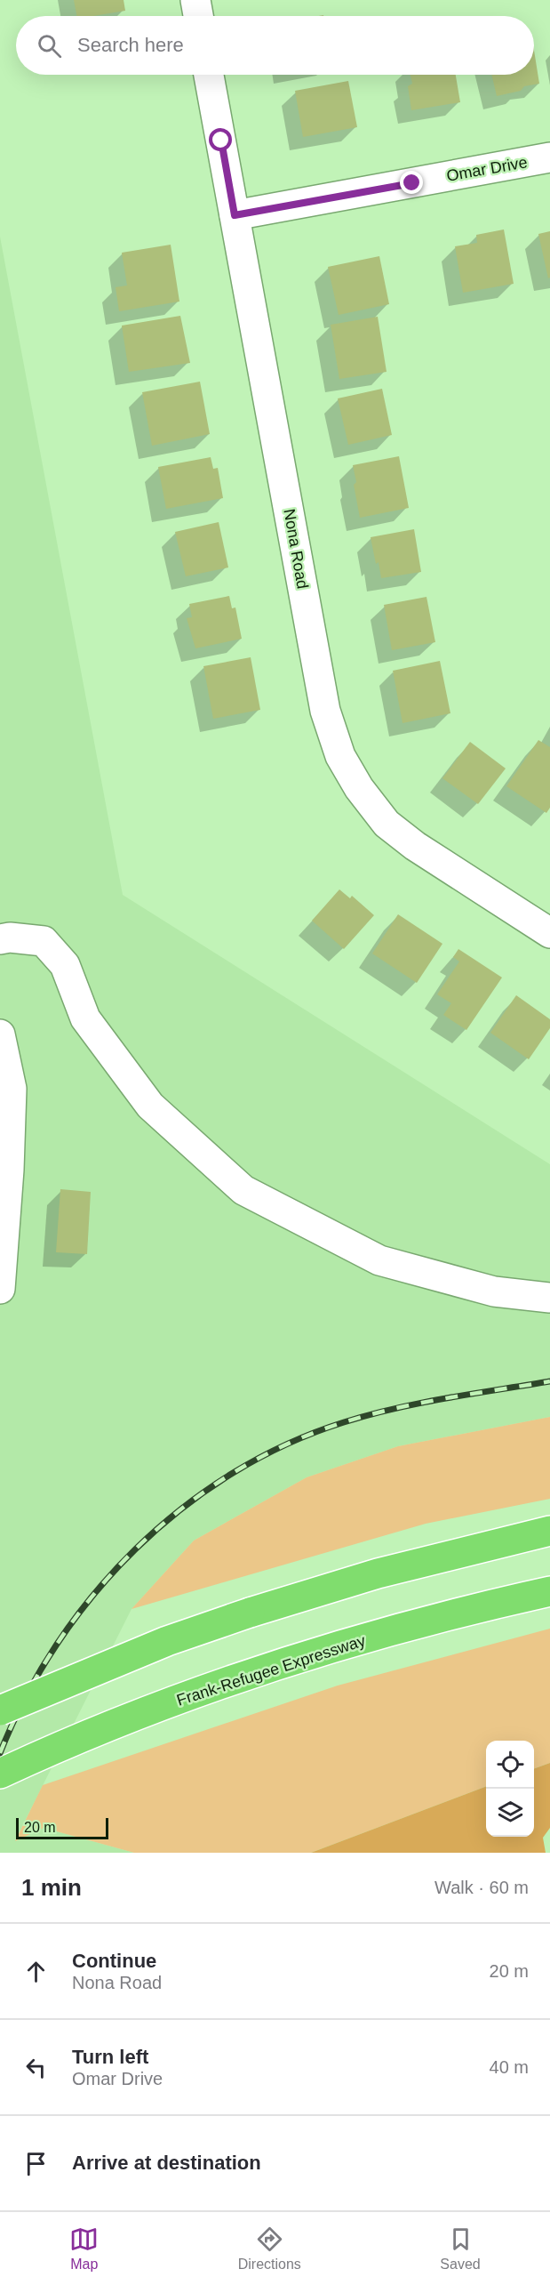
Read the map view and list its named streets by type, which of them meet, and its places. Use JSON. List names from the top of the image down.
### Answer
{
  "streets": {
    "highway": ["Frank-Refugee Expressway"],
    "street": ["Omar Drive", "Nona Road"]
  },
  "crossings": [
    ["Omar Drive", "Nona Road"]
  ],
  "scale_bar": "20 m",
  "page": {
    "search": "Search here",
    "scale": "20 m",
    "heading": ["1 min", "Walk · 60 m"],
    "list": [
      ["Continue", "Nona Road", "20 m"],
      ["Turn left", "Omar Drive", "40 m"],
      "Arrive at destination"
    ],
    "nav": ["Map", "Directions", "Saved"]
  }
}
